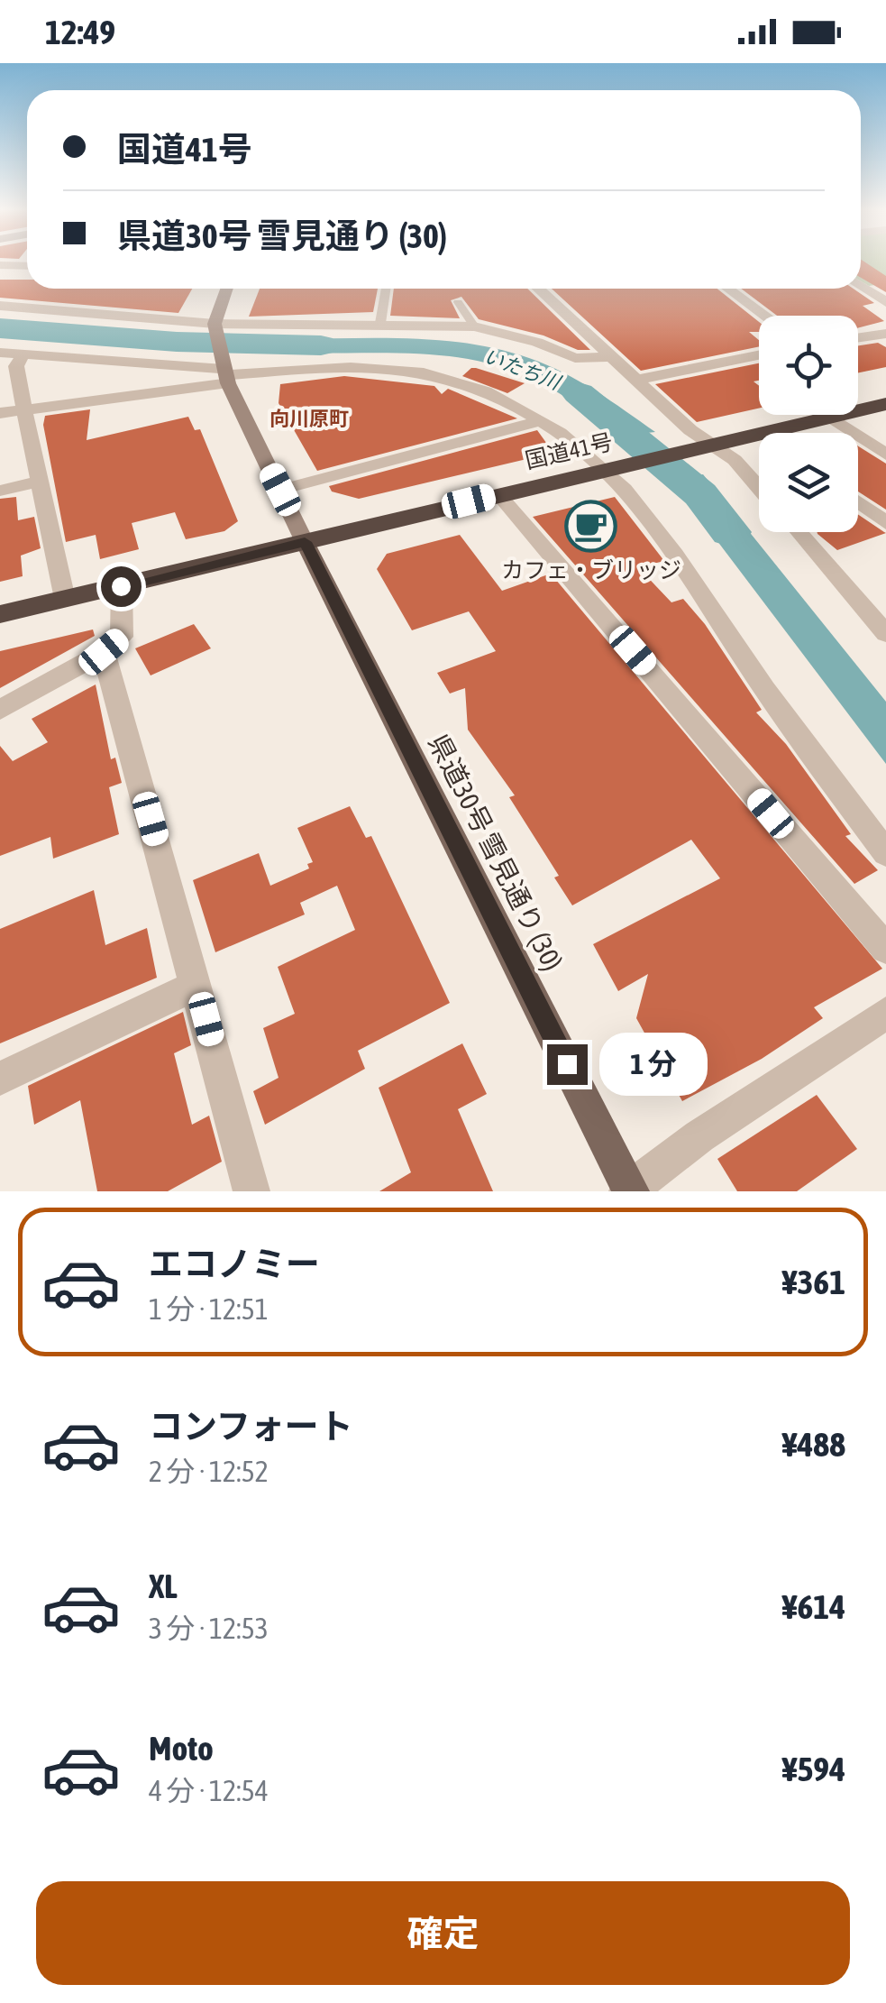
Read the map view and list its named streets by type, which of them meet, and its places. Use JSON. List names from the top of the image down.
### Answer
{
  "streets": {
    "highway": ["国道41号"],
    "main road": ["県道30号 雪見通り (30)"]
  },
  "crossings": [
    ["国道41号", "県道30号 雪見通り (30)"]
  ],
  "districts": ["向川原町"],
  "water": ["いたち川"],
  "places": {
    "cafe": ["カフェ・ブリッジ"]
  },
  "page": {
    "status": "12:49",
    "banner": ["国道41号", "県道30号 雪見通り (30)"],
    "bubble": "1 分",
    "list": [
      {
        "name": "エコノミー",
        "note": "1 分 · 12:51",
        "value": "¥361"
      },
      {
        "name": "コンフォート",
        "note": "2 分 · 12:52",
        "value": "¥488"
      },
      {
        "name": "XL",
        "note": "3 分 · 12:53",
        "value": "¥614"
      },
      {
        "name": "Moto",
        "note": "4 分 · 12:54",
        "value": "¥594"
      }
    ],
    "buttons": "確定"
  }
}
